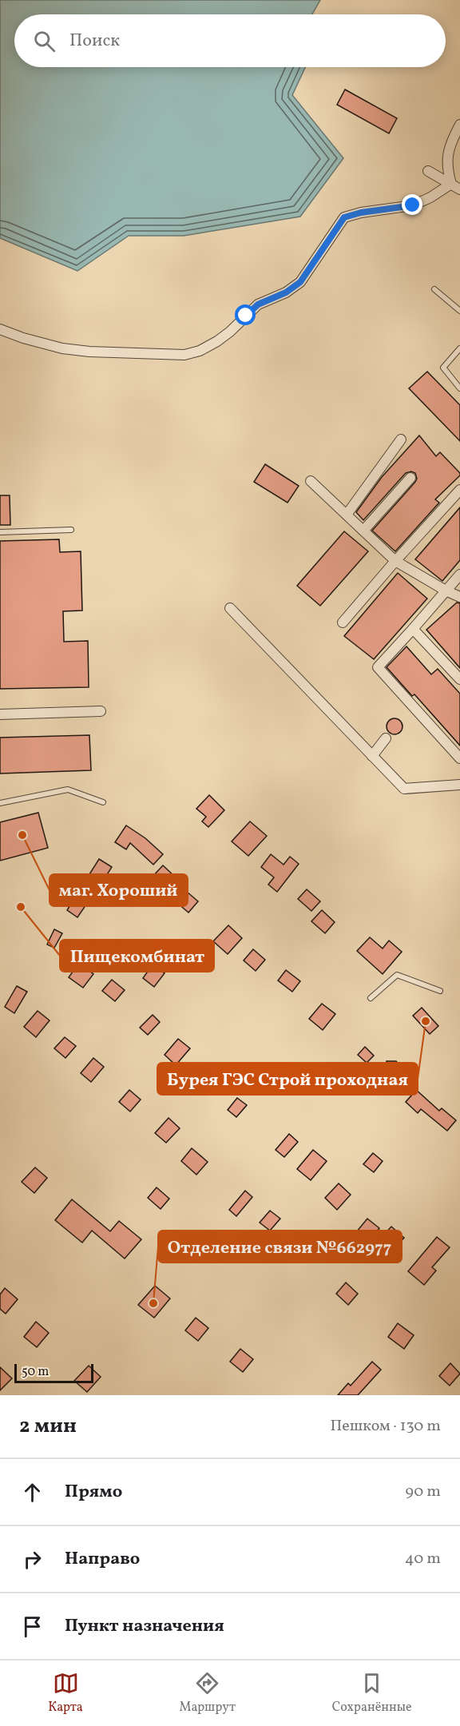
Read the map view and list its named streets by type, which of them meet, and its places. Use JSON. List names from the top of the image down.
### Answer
{
  "places": [
    "маг. Хороший",
    "Пищекомбинат",
    "Бурея ГЭС Строй проходная",
    "Отделение связи №662977"
  ],
  "scale_bar": "50 m",
  "page": {
    "search": "Поиск",
    "scale": "50 m",
    "heading": ["2 мин", "Пешком · 130 m"],
    "list": [
      ["Прямо", "90 m"],
      ["Направо", "40 m"],
      "Пункт назначения"
    ],
    "nav": ["Карта", "Маршрут", "Сохранённые"]
  }
}
